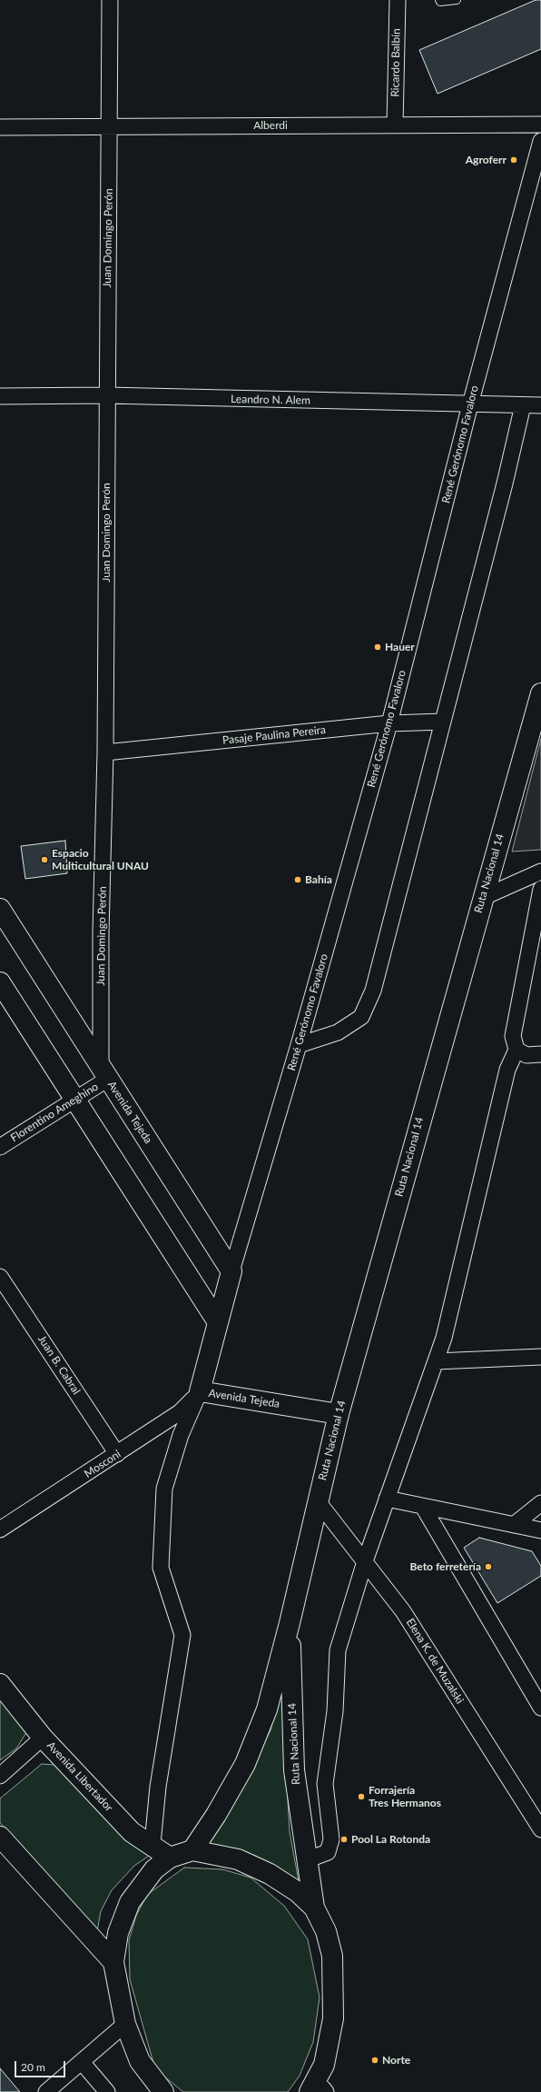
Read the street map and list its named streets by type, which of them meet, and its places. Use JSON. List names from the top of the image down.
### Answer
{
  "streets": {
    "main road": ["Ruta Nacional 14", "Avenida Tejeda", "Avenida Libertador"],
    "street": [
      "Ricardo Balbín",
      "Alberdi",
      "Juan Domingo Perón",
      "Leandro N. Alem",
      "René Gerónomo Favaloro",
      "Pasaje Paulina Pereira",
      "Florentino Ameghino",
      "Juan B. Cabral",
      "Mosconi",
      "Elena K. de Muzalski"
    ]
  },
  "crossings": [
    ["Ricardo Balbín", "Alberdi"],
    ["Alberdi", "Juan Domingo Perón"],
    ["Juan Domingo Perón", "Leandro N. Alem"],
    ["Juan Domingo Perón", "Pasaje Paulina Pereira"],
    ["Juan Domingo Perón", "Florentino Ameghino"],
    ["Juan Domingo Perón", "Avenida Tejeda"],
    ["Leandro N. Alem", "René Gerónomo Favaloro"],
    ["René Gerónomo Favaloro", "Pasaje Paulina Pereira"],
    ["René Gerónomo Favaloro", "Avenida Tejeda"],
    ["Ruta Nacional 14", "Avenida Tejeda"],
    ["Ruta Nacional 14", "Elena K. de Muzalski"],
    ["Florentino Ameghino", "Avenida Tejeda"],
    ["Avenida Tejeda", "Mosconi"],
    ["Juan B. Cabral", "Mosconi"]
  ],
  "places": [
    "Agroferr",
    "Hauer",
    "Espacio Multicultural UNAU",
    "Bahía",
    "Beto ferretería",
    "Forrajería Tres Hermanos",
    "Pool La Rotonda",
    "Norte"
  ],
  "scale_bar": "20 m"
}
